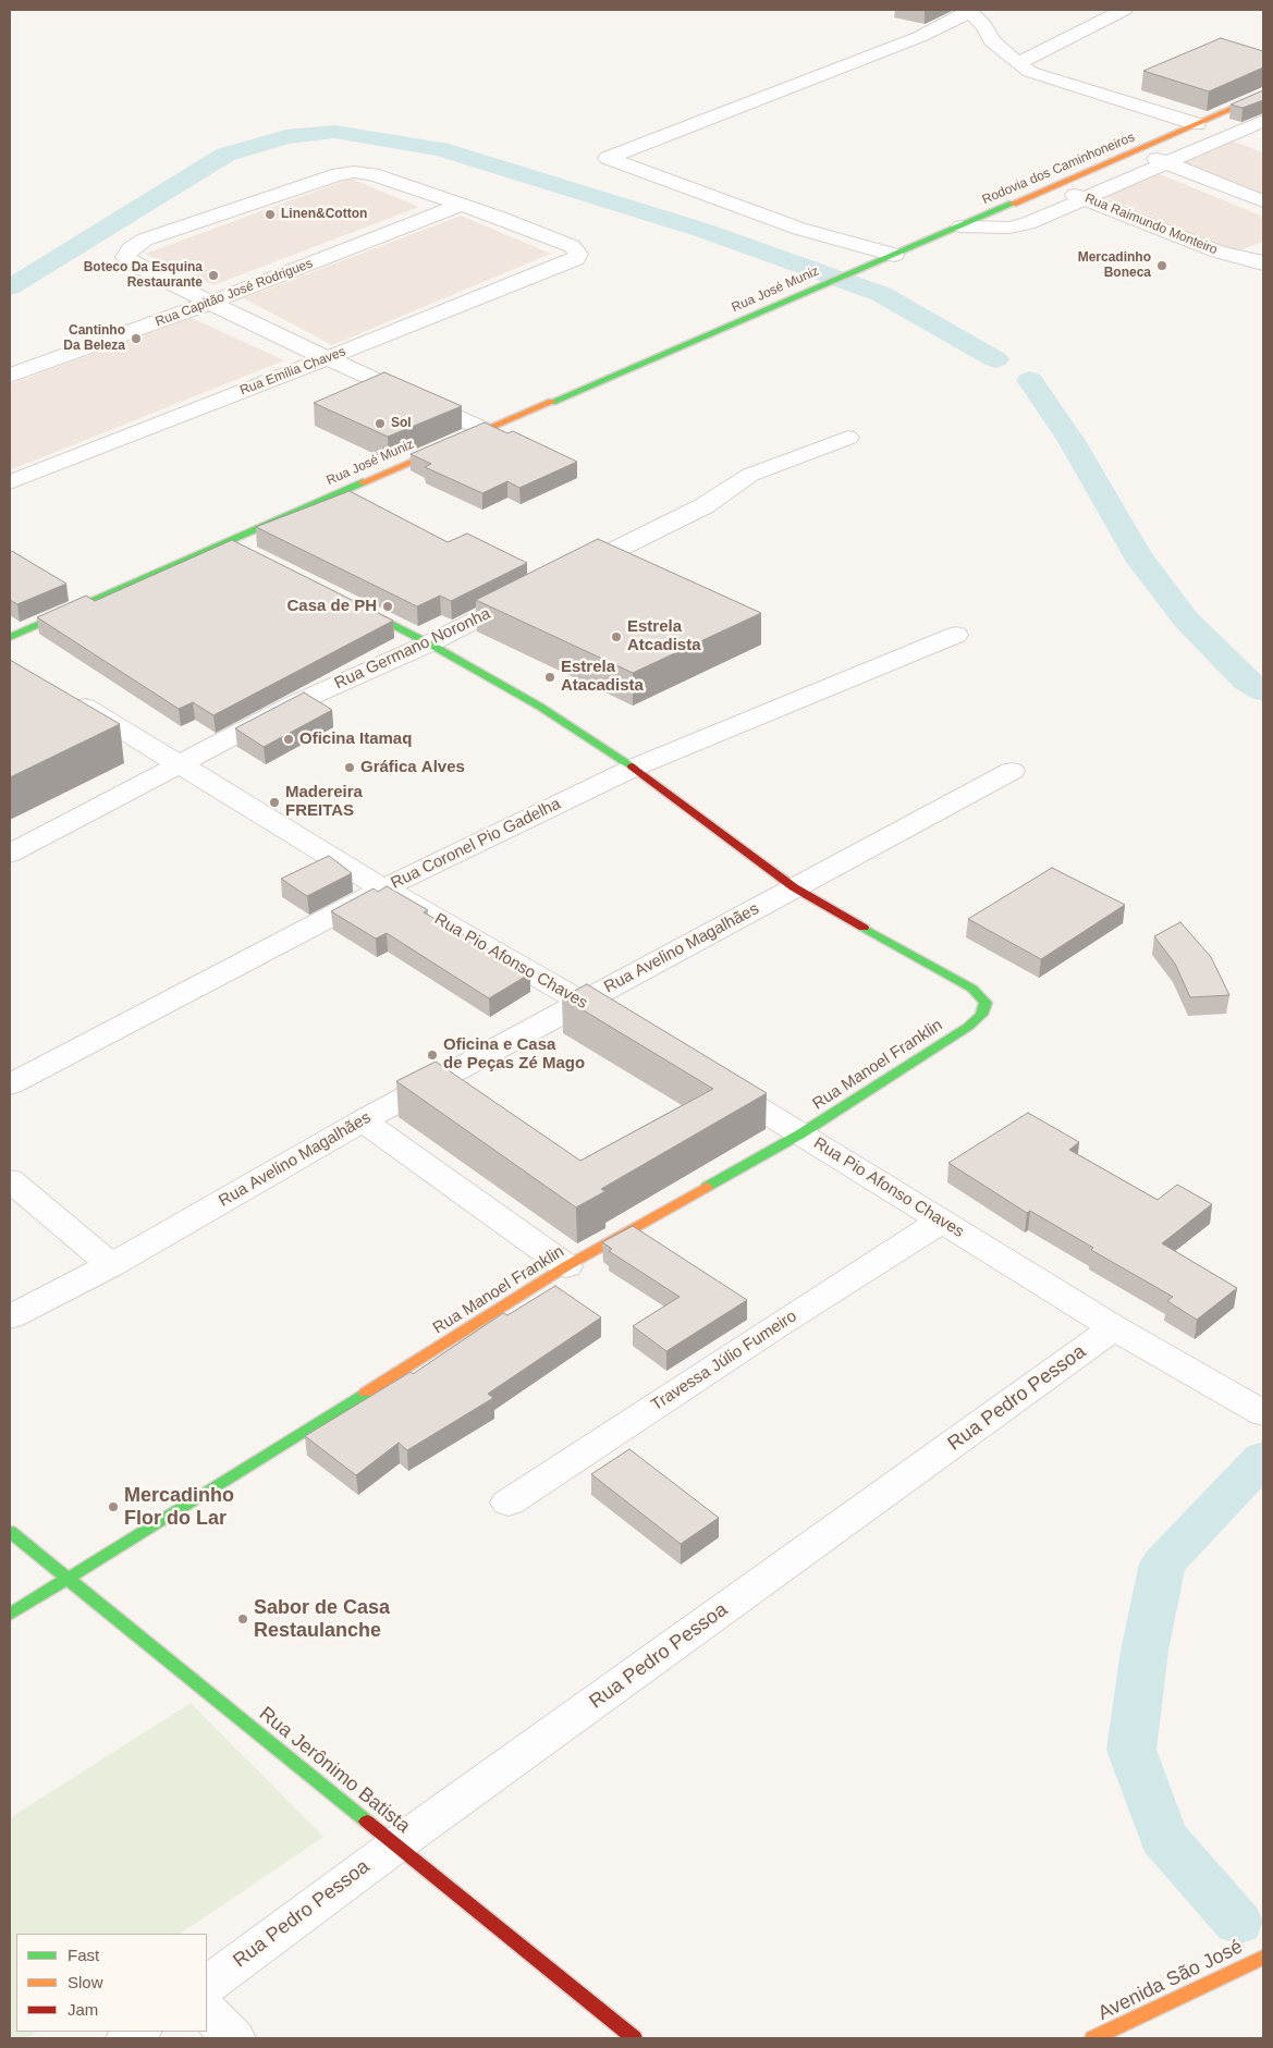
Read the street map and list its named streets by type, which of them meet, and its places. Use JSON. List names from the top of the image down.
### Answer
{
  "streets": {
    "main road": [
      "Rodovia dos Caminhoneiros",
      "Rua José Muniz",
      "Rua Manoel Franklin",
      "Rua Jerônimo Batista",
      "Avenida São José"
    ],
    "street": [
      "Rua Raimundo Monteiro",
      "Rua Capitão José Rodrigues",
      "Rua Emília Chaves",
      "Rua Germano Noronha",
      "Rua Coronel Pio Gadelha",
      "Rua Avelino Magalhães",
      "Rua Pio Afonso Chaves",
      "Travessa Júlio Fumeiro",
      "Rua Pedro Pessoa"
    ]
  },
  "crossings": [
    ["Rodovia dos Caminhoneiros", "Rua Raimundo Monteiro"],
    ["Rodovia dos Caminhoneiros", "Rua José Muniz"],
    ["Rua Capitão José Rodrigues", "Rua Emília Chaves"],
    ["Rua Germano Noronha", "Rua Pio Afonso Chaves"],
    ["Rua Coronel Pio Gadelha", "Rua Pio Afonso Chaves"],
    ["Rua Avelino Magalhães", "Rua Pio Afonso Chaves"],
    ["Rua Avelino Magalhães", "Rua Manoel Franklin"],
    ["Rua Pio Afonso Chaves", "Rua Manoel Franklin"],
    ["Rua Pio Afonso Chaves", "Travessa Júlio Fumeiro"],
    ["Rua Pio Afonso Chaves", "Rua Pedro Pessoa"],
    ["Rua Manoel Franklin", "Rua Jerônimo Batista"],
    ["Rua Pedro Pessoa", "Rua Jerônimo Batista"]
  ],
  "places": [
    "Linen&Cotton",
    "Mercadinho Boneca",
    "Boteco Da Esquina Restaurante",
    "Cantinho Da Beleza",
    "Sol",
    "Casa de PH",
    "Estrela Atcadista",
    "Estrela Atacadista",
    "Oficina Itamaq",
    "Gráfica Alves",
    "Madereira FREITAS",
    "Oficina e Casa de Peças Zé Mago",
    "Mercadinho Flor do Lar",
    "Sabor de Casa Restaulanche"
  ],
  "legend": ["Fast", "Slow", "Jam"]
}
